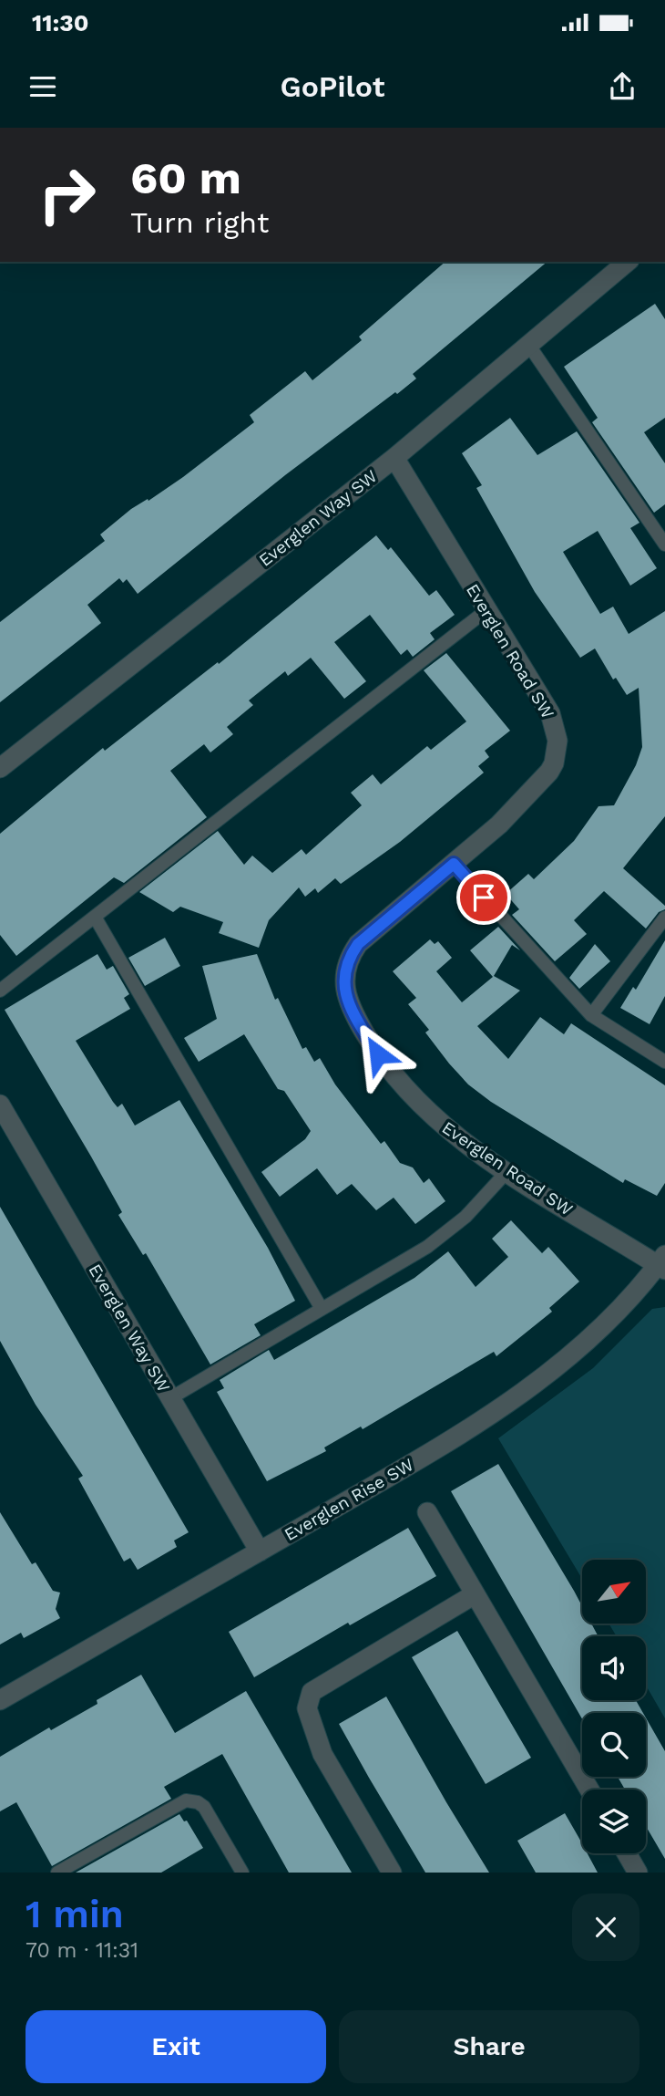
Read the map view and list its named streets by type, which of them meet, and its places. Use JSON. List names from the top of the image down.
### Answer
{
  "streets": {
    "street": ["Everglen Way SW", "Everglen Road SW", "Everglen Rise SW"]
  },
  "crossings": [
    ["Everglen Way SW", "Everglen Road SW"],
    ["Everglen Way SW", "Everglen Rise SW"],
    ["Everglen Road SW", "Everglen Rise SW"]
  ],
  "north": "top right",
  "page": {
    "status": "11:30",
    "header": "GoPilot",
    "turn": ["60 m", "Turn right"],
    "heading": ["1 min", "70 m · 11:31"],
    "buttons": ["Exit", "Share"]
  }
}
